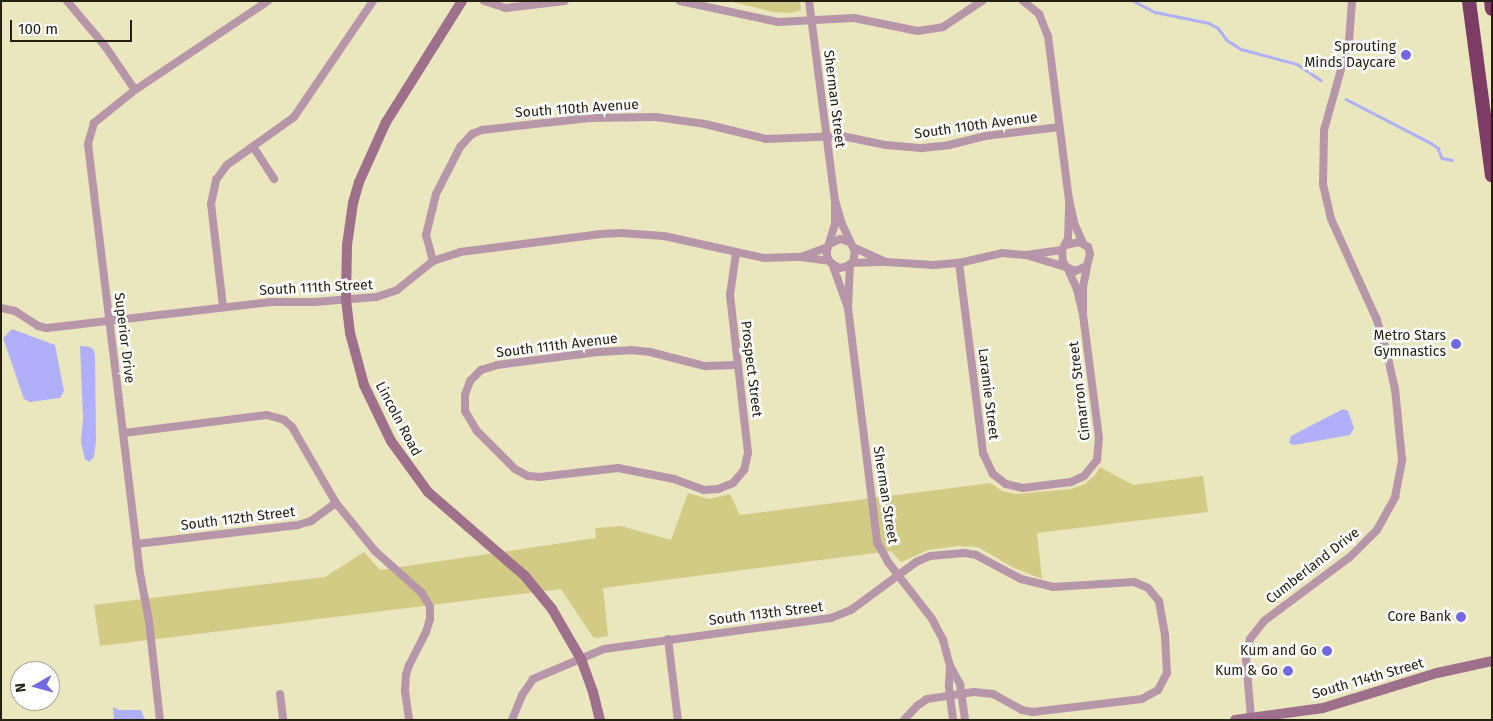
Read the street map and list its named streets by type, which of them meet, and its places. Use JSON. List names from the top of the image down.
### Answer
{
  "streets": {
    "street": [
      "Sherman Street",
      "South 110th Avenue",
      "South 111th Street",
      "Superior Drive",
      "South 111th Avenue",
      "Prospect Street",
      "Cimarron Street",
      "Laramie Street",
      "Lincoln Road",
      "South 112th Street",
      "Cumberland Drive",
      "South 113th Street",
      "South 114th Street"
    ]
  },
  "crossings": [
    ["Sherman Street", "South 110th Avenue"],
    ["Sherman Street", "South 111th Street"],
    ["Sherman Street", "South 113th Street"],
    ["South 110th Avenue", "South 111th Street"],
    ["South 111th Street", "Superior Drive"],
    ["South 111th Street", "Prospect Street"],
    ["South 111th Street", "Lincoln Road"],
    ["Superior Drive", "South 112th Street"],
    ["South 111th Avenue", "Prospect Street"],
    ["Cimarron Street", "Laramie Street"],
    ["Lincoln Road", "South 113th Street"],
    ["Cumberland Drive", "South 114th Street"]
  ],
  "places": [
    "Sprouting Minds Daycare",
    "Metro Stars Gymnastics",
    "Core Bank",
    "Kum and Go",
    "Kum & Go"
  ],
  "scale_bar": "100 m",
  "north": "left"
}
